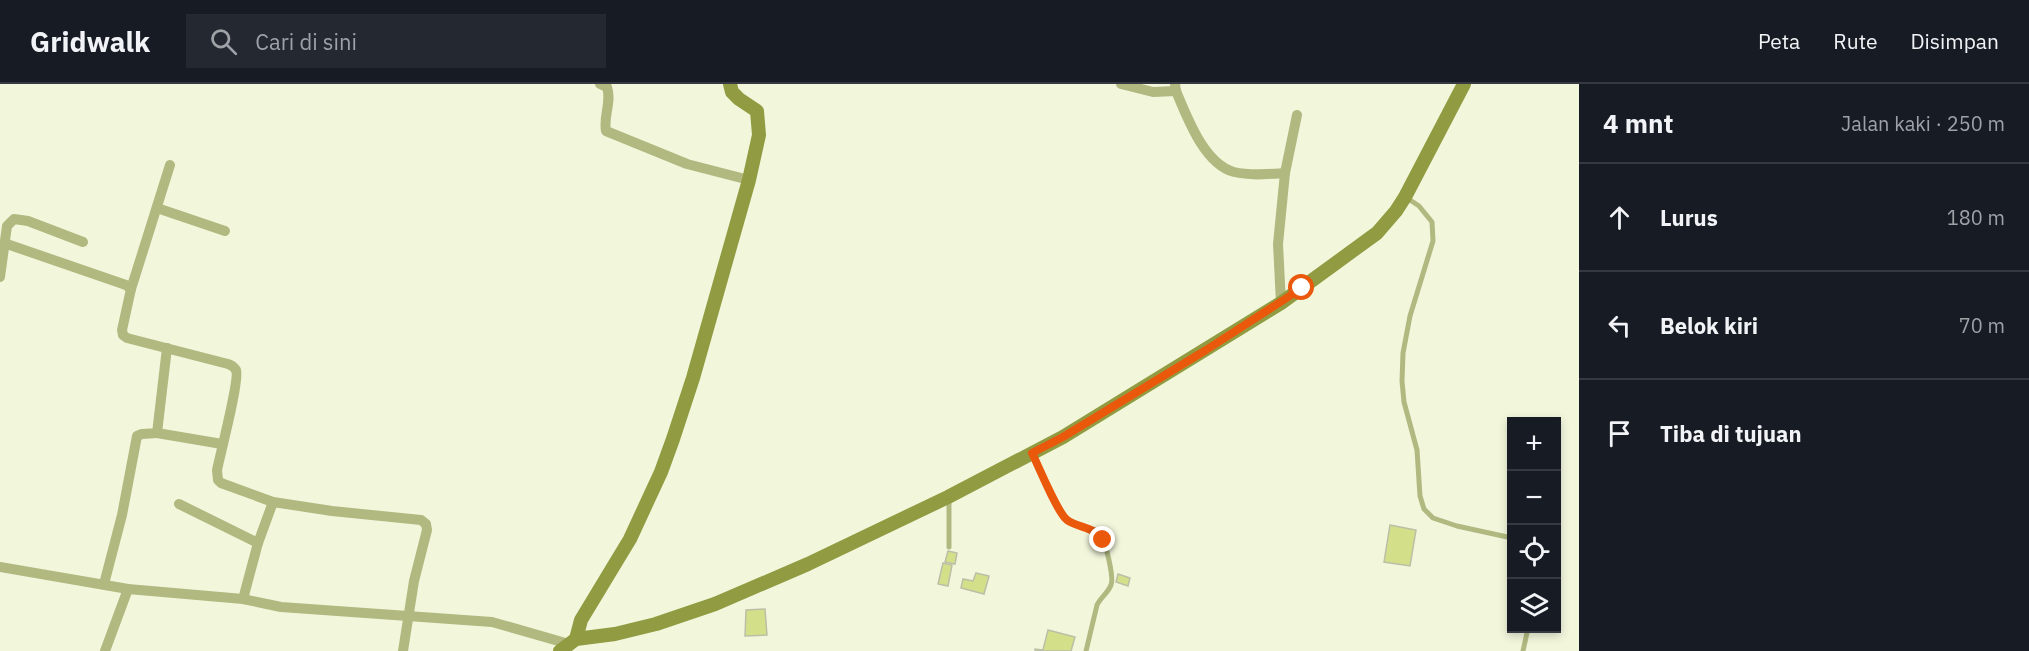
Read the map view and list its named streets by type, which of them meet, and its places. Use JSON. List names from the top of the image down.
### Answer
{
  "page": {
    "header": "Gridwalk",
    "search": "Cari di sini",
    "nav": ["Peta", "Rute", "Disimpan"],
    "heading": ["4 mnt", "Jalan kaki · 250 m"],
    "list": [
      ["Lurus", "180 m"],
      ["Belok kiri", "70 m"],
      "Tiba di tujuan"
    ],
    "map_buttons": ["+", "−"]
  }
}
